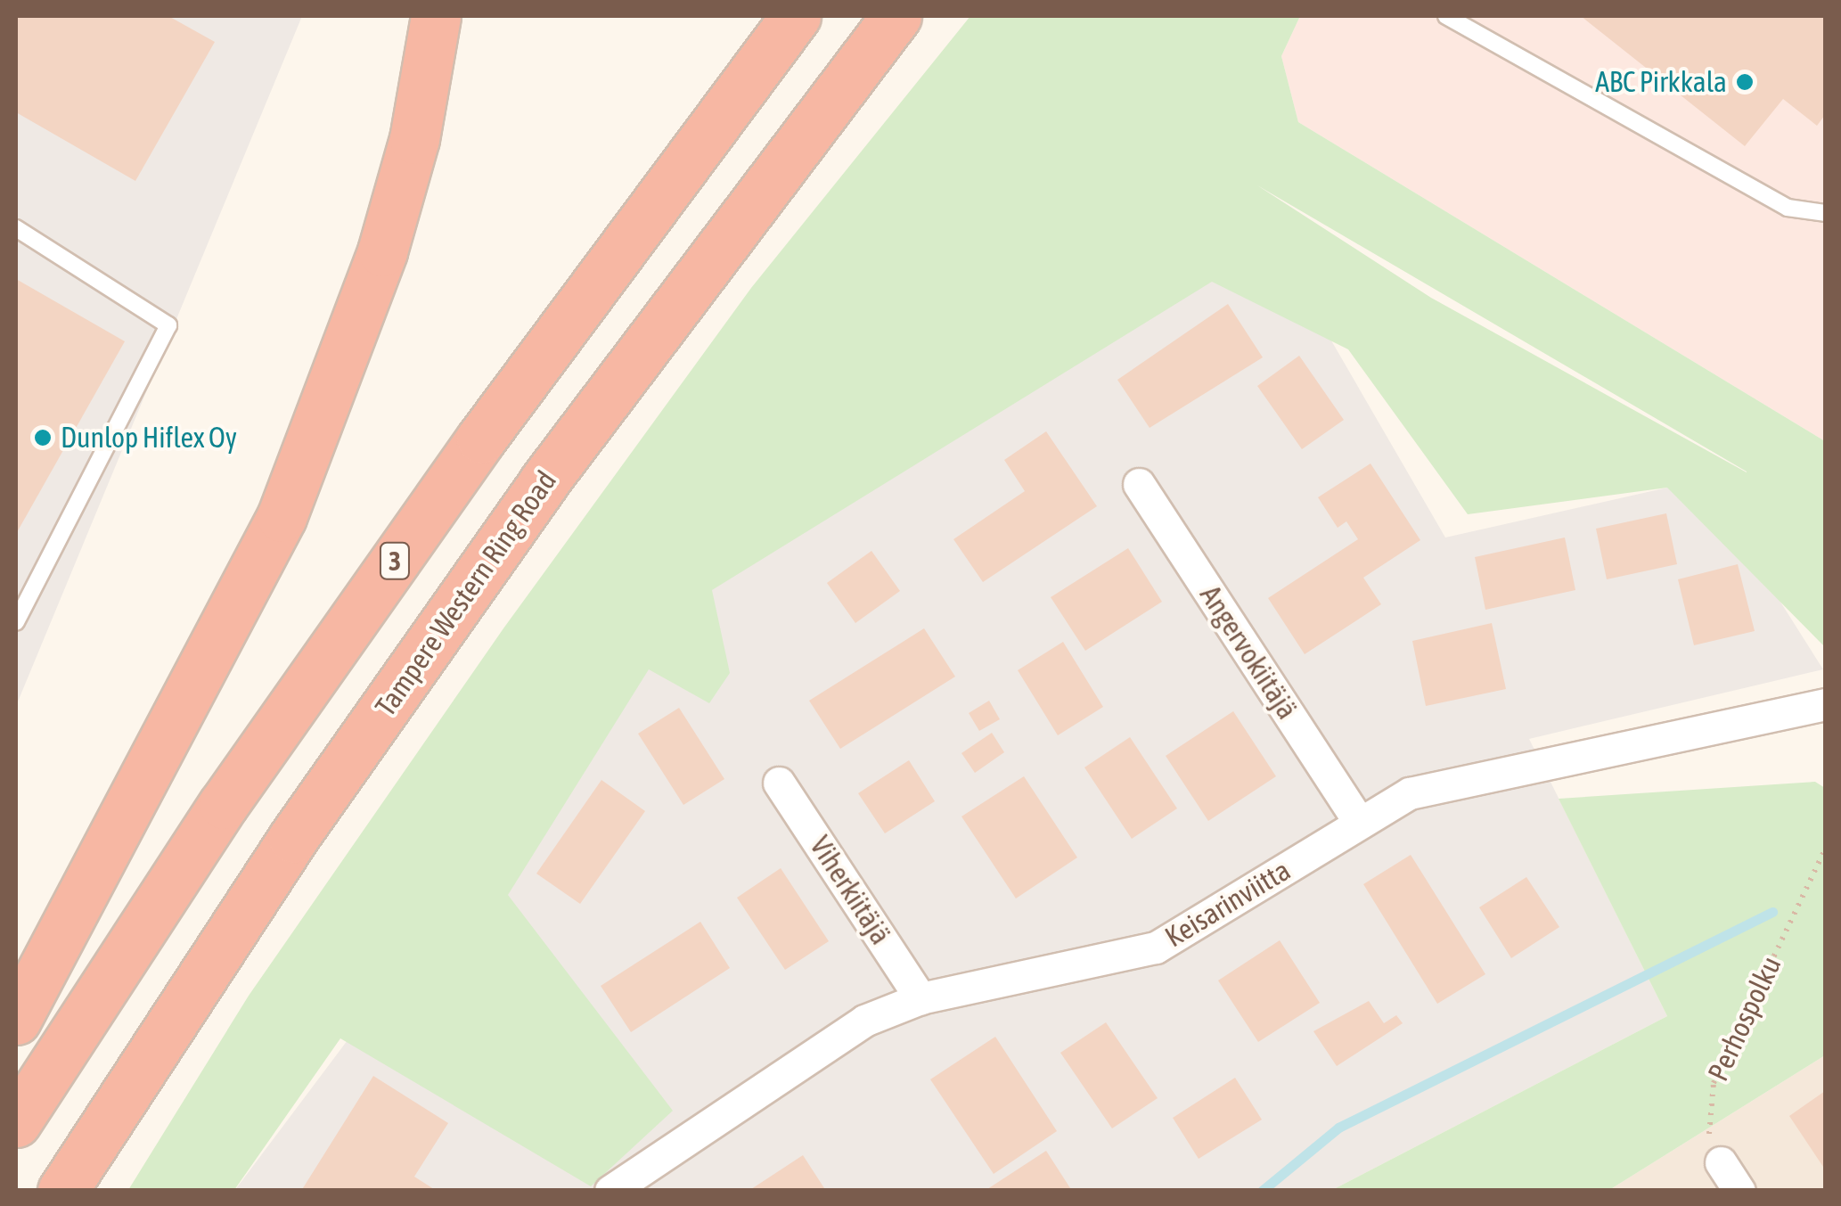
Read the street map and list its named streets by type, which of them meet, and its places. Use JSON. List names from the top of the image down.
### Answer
{
  "streets": {
    "highway": ["3", "Tampere Western Ring Road"],
    "street": ["Angervokiitäjä", "Viherkiitäjä", "Keisarinviitta"],
    "path": ["Perhospolku"]
  },
  "crossings": [
    ["Angervokiitäjä", "Keisarinviitta"],
    ["Viherkiitäjä", "Keisarinviitta"]
  ],
  "places": ["ABC Pirkkala", "Dunlop Hiflex Oy"]
}
